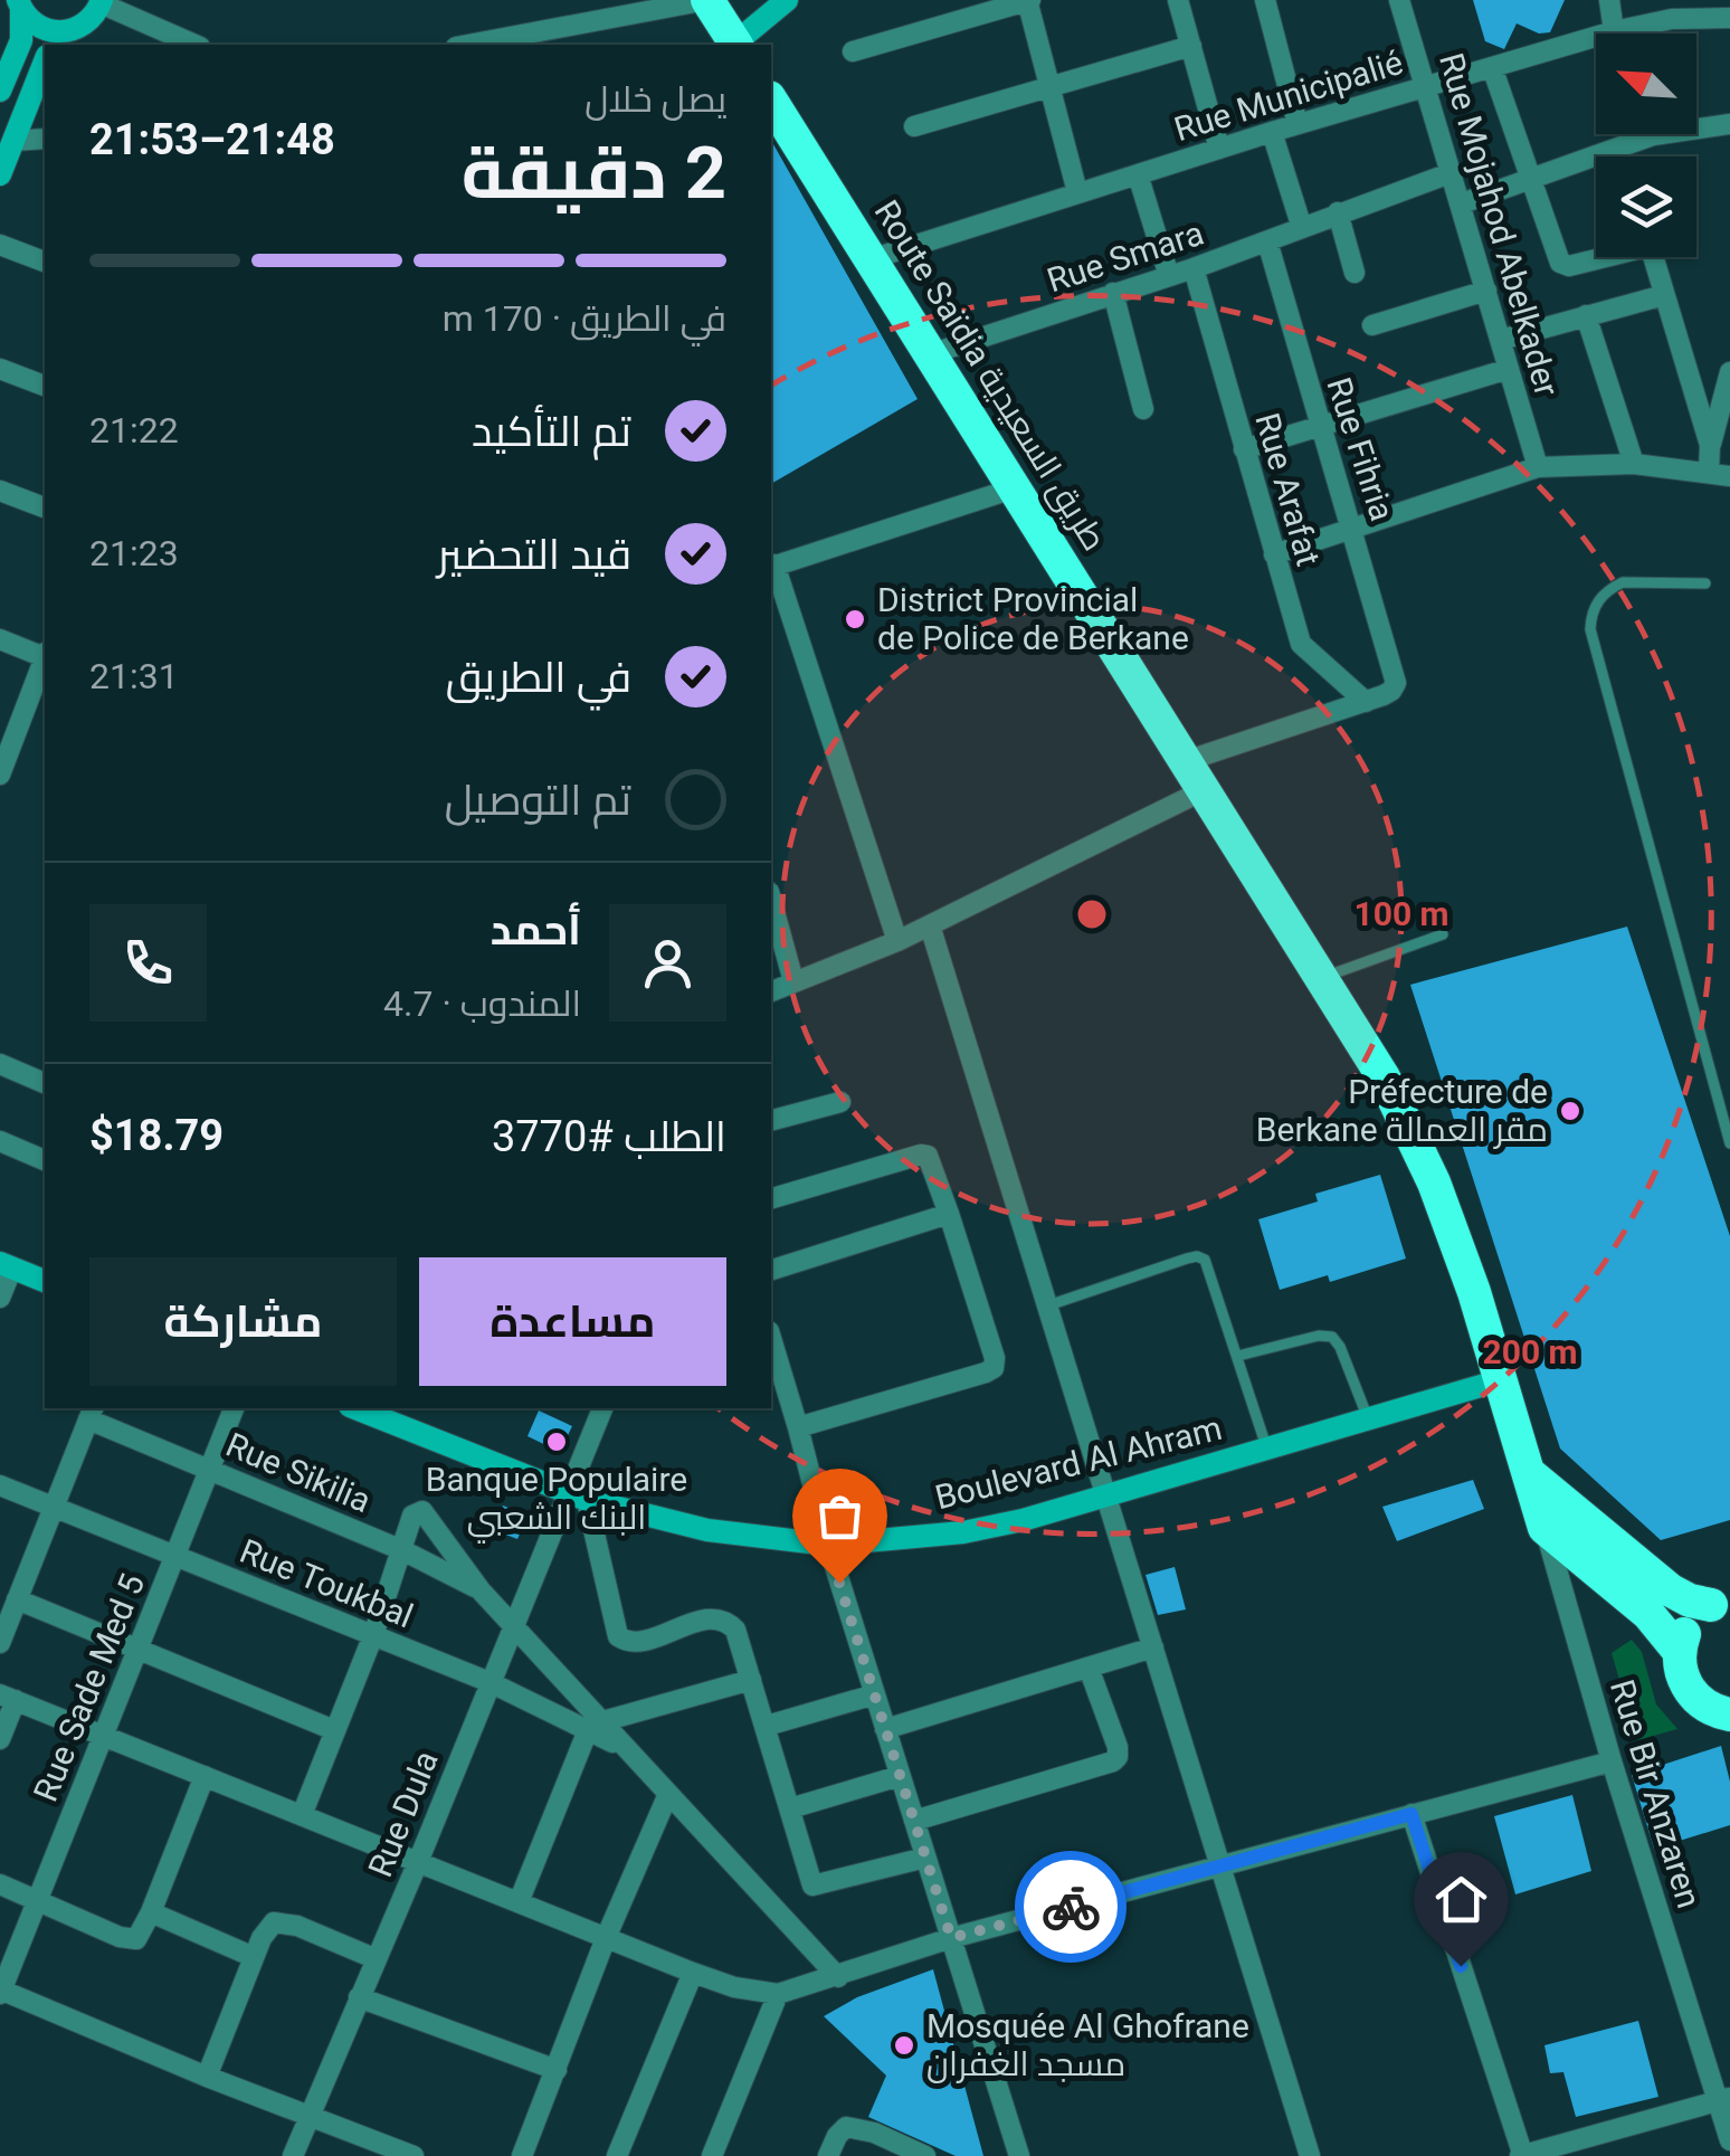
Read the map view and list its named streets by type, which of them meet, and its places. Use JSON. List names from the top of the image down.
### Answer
{
  "streets": {
    "highway": ["Route Saïdia طريق السعيدية"],
    "street": [
      "Rue Municipalié",
      "Rue Mojahod Abelkader",
      "Rue Smara",
      "Rue Fihria",
      "Rue Arafat",
      "Boulevard Al Ahram",
      "Rue Sikilia",
      "Rue Toukbal",
      "Rue Sade Med 5",
      "Rue Bir Anzaren",
      "Rue Dula"
    ]
  },
  "crossings": [
    ["Rue Municipalié", "Rue Mojahod Abelkader"],
    ["Rue Municipalié", "Route Saïdia طريق السعيدية"],
    ["Rue Mojahod Abelkader", "Rue Smara"],
    ["Rue Smara", "Route Saïdia طريق السعيدية"],
    ["Rue Smara", "Rue Fihria"],
    ["Rue Smara", "Rue Arafat"],
    ["Route Saïdia طريق السعيدية", "Boulevard Al Ahram"],
    ["Route Saïdia طريق السعيدية", "Rue Bir Anzaren"],
    ["Rue Fihria", "Rue Arafat"],
    ["Boulevard Al Ahram", "Rue Dula"],
    ["Rue Sikilia", "Rue Sade Med 5"],
    ["Rue Toukbal", "Rue Sade Med 5"],
    ["Rue Toukbal", "Rue Dula"]
  ],
  "places": [
    "District Provincial de Police de Berkane",
    "Préfecture de Berkane مقر العمالة",
    "Banque Populaire البنك الشعبي",
    "Mosquée Al Ghofrane مسجد الغفران"
  ],
  "north": "top left",
  "page": {
    "heading": ["2 دقيقة", "يصل خلال", "21:48–21:53"],
    "panel": [
      "أحمد",
      "المندوب · 4.7",
      "الطلب #3770",
      "$18.79"
    ],
    "bar": "في الطريق · 170 m",
    "list": [
      ["تم التأكيد", "21:22"],
      ["قيد التحضير", "21:23"],
      ["في الطريق", "21:31"],
      "تم التوصيل"
    ],
    "buttons": ["مساعدة", "مشاركة"]
  },
  "rings": ["100 m", "200 m"]
}
